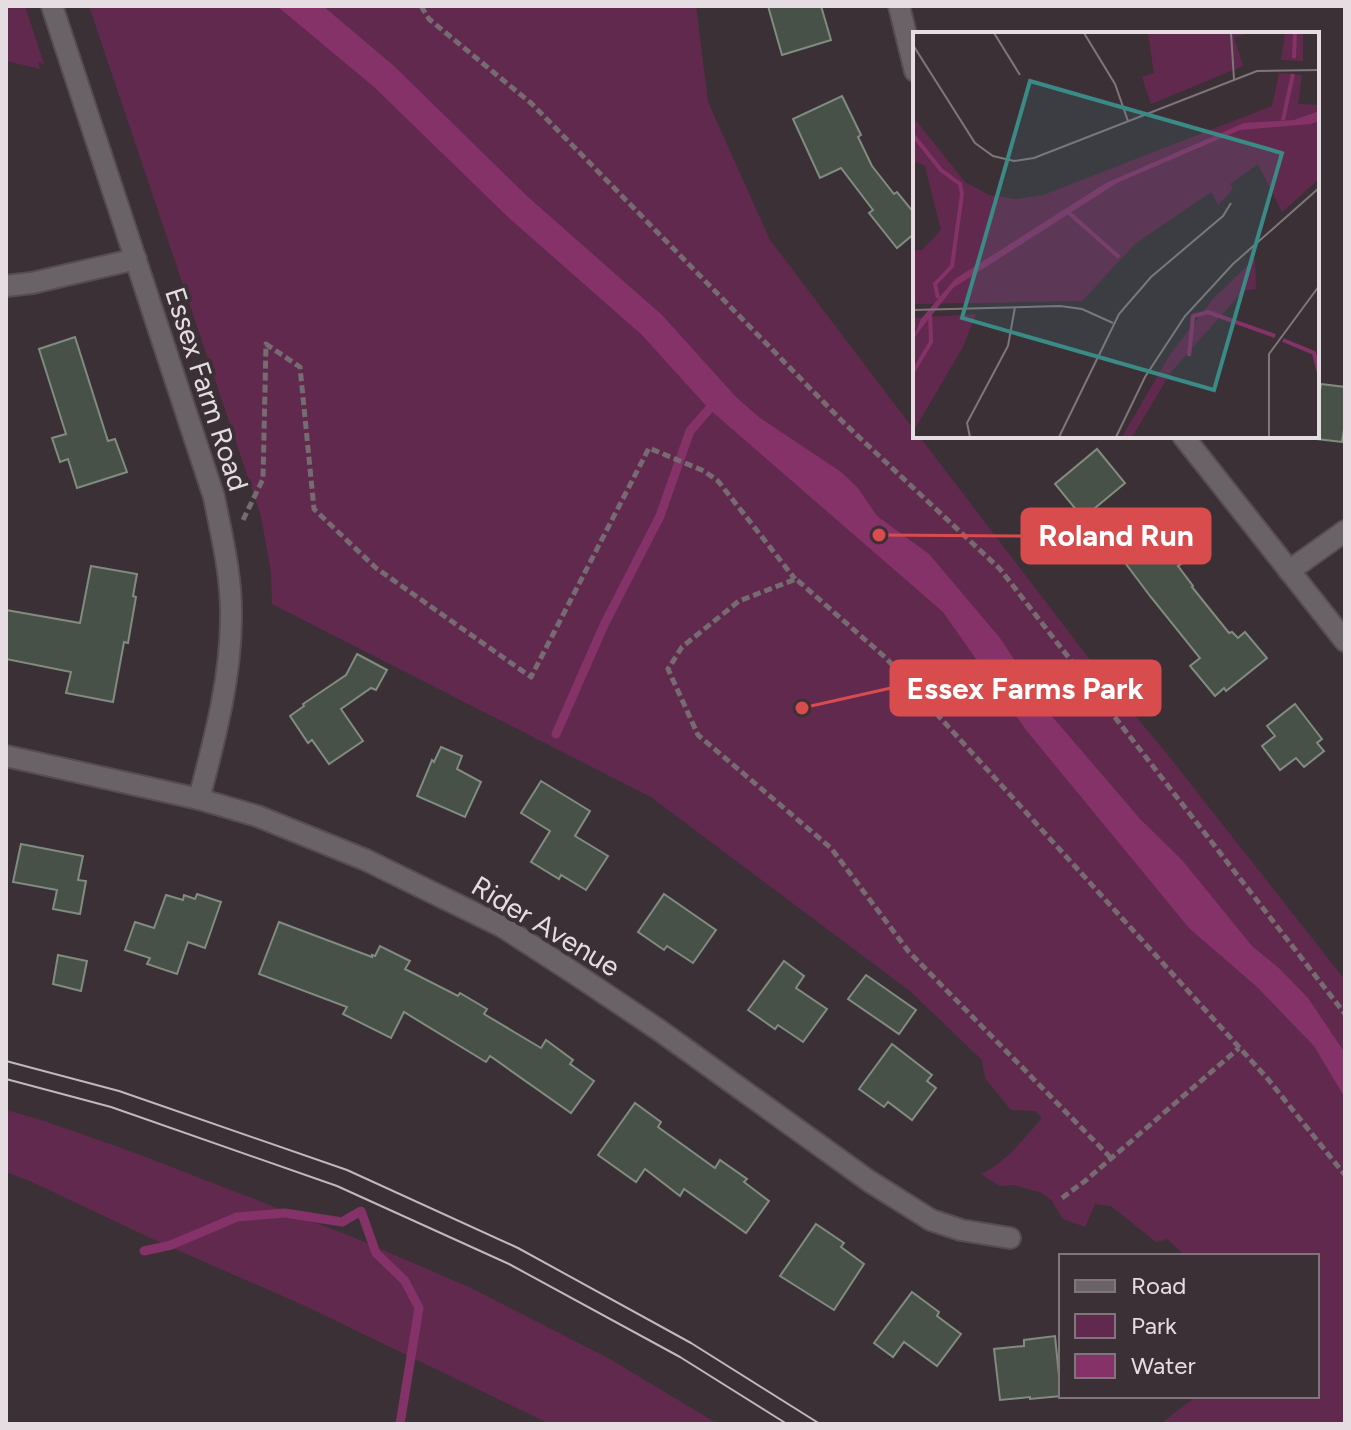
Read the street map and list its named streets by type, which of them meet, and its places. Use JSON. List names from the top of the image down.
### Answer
{
  "streets": {
    "street": ["Essex Farm Road", "Rider Avenue"]
  },
  "crossings": [
    ["Essex Farm Road", "Rider Avenue"]
  ],
  "places": ["Roland Run", "Essex Farms Park"],
  "legend": ["Road", "Park", "Water"]
}
